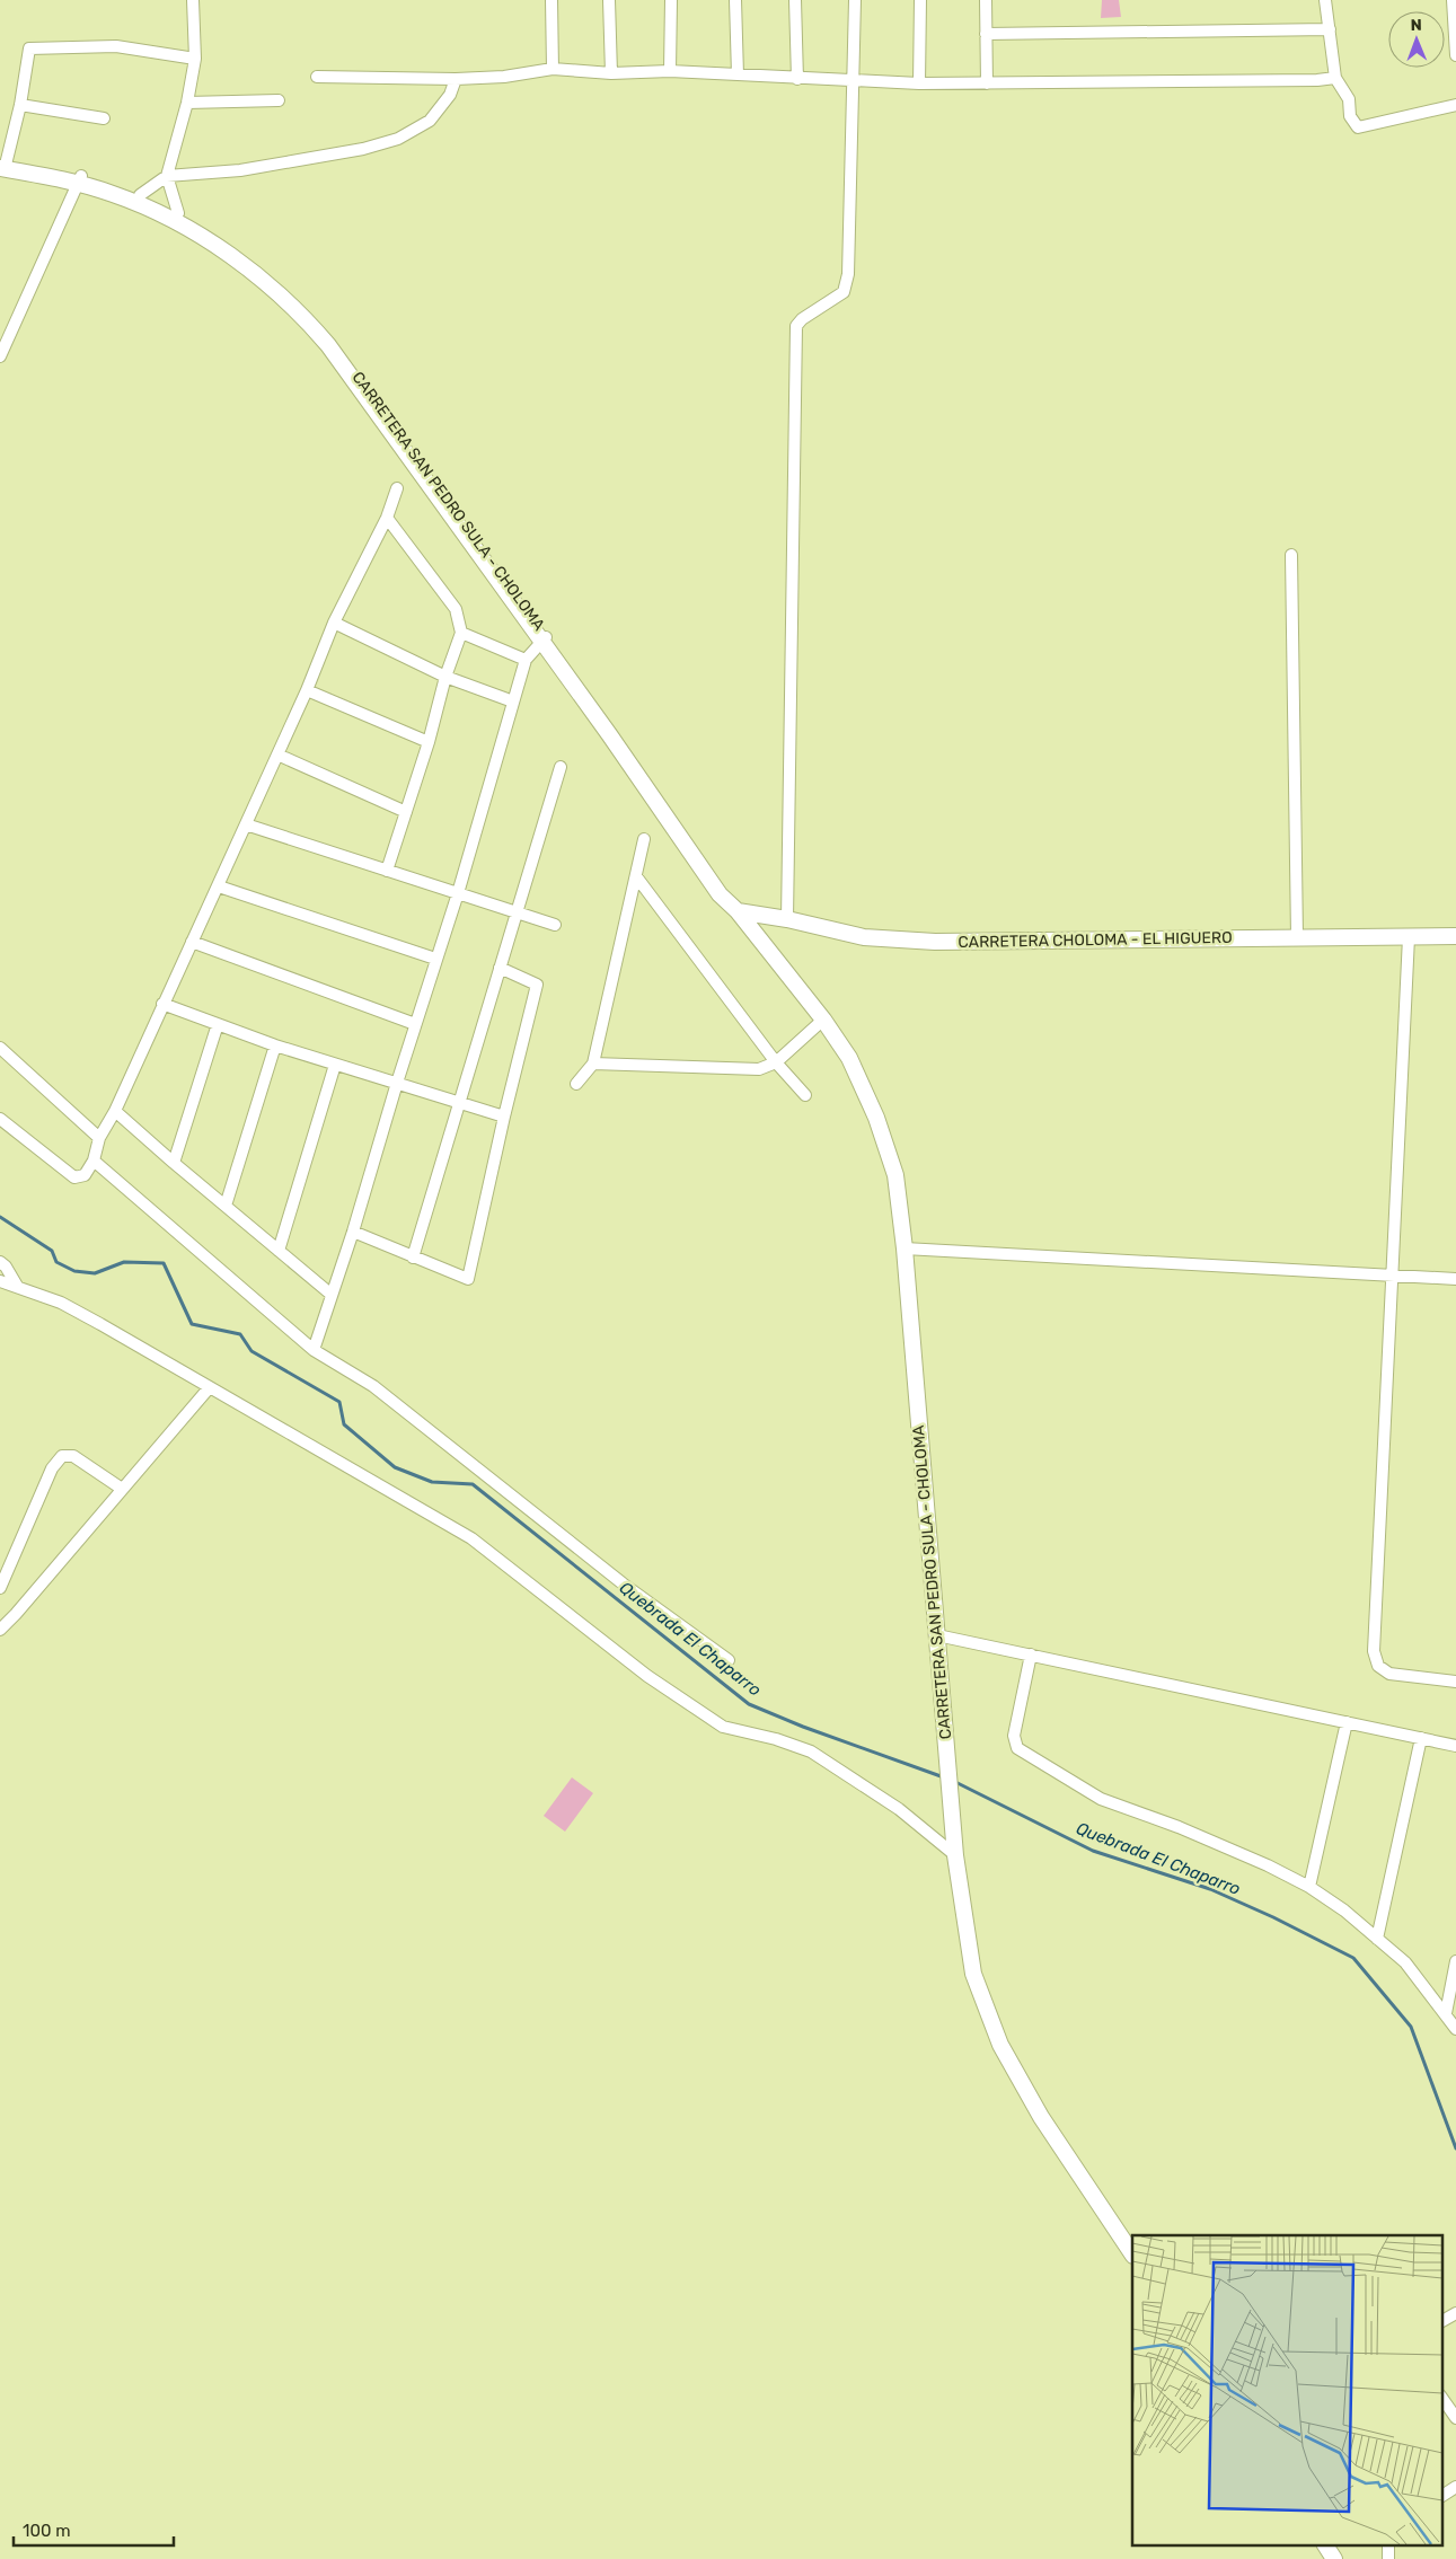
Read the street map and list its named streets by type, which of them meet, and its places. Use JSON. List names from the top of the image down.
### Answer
{
  "streets": {
    "main road": ["CARRETERA SAN PEDRO SULA - CHOLOMA", "CARRETERA CHOLOMA - EL HIGUERO"]
  },
  "crossings": [
    ["CARRETERA SAN PEDRO SULA - CHOLOMA", "CARRETERA CHOLOMA - EL HIGUERO"]
  ],
  "water": ["Quebrada El Chaparro"],
  "scale_bar": "100 m",
  "north": "top"
}
